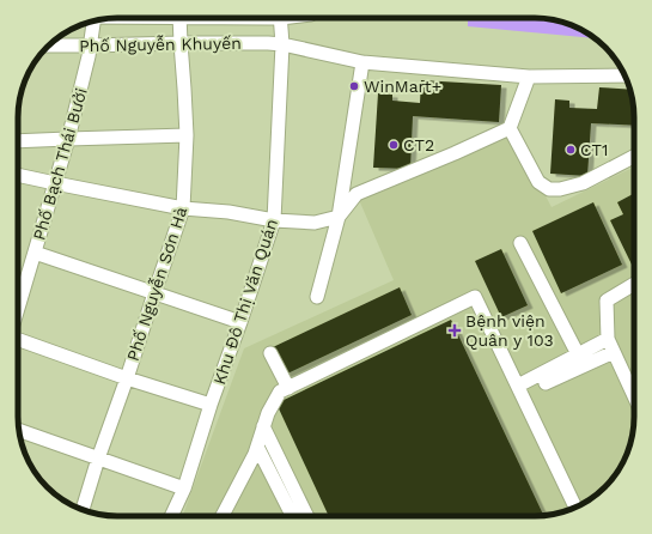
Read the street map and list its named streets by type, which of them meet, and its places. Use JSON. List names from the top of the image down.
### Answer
{
  "streets": {
    "street": [
      "Phố Nguyễn Khuyến",
      "Phố Bạch Thái Bưởi",
      "Phố Nguyễn Sơn Hà",
      "Khu Đô Thị Văn Quán"
    ]
  },
  "crossings": [
    ["Phố Nguyễn Khuyến", "Phố Bạch Thái Bưởi"],
    ["Phố Nguyễn Khuyến", "Phố Nguyễn Sơn Hà"],
    ["Phố Nguyễn Khuyến", "Khu Đô Thị Văn Quán"]
  ],
  "places": {
    "other": ["WinMart+", "CT2", "CT1"],
    "health": ["Bệnh viện Quân y 103"]
  }
}
